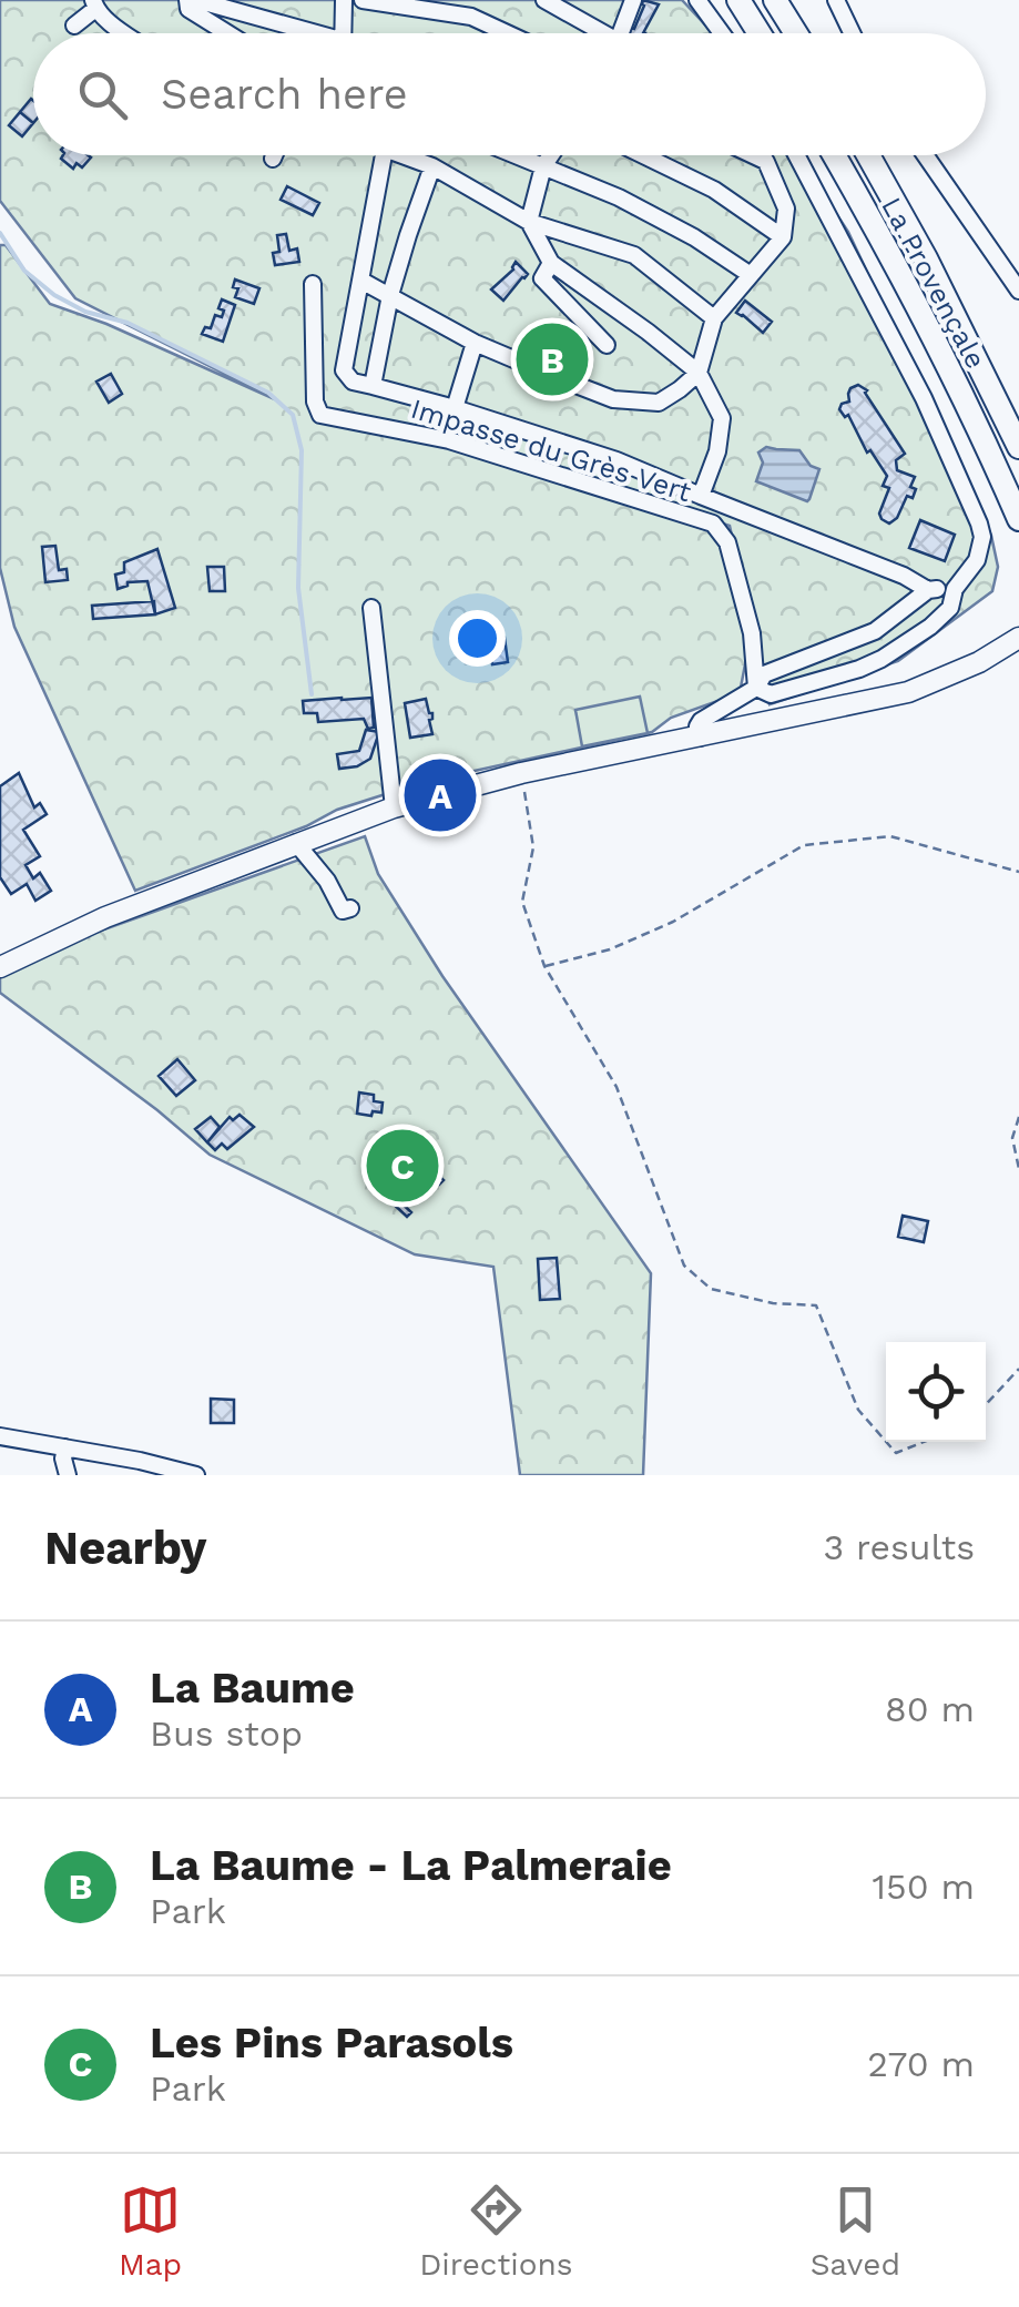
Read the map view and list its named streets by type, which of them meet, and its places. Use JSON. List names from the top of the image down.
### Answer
{
  "streets": {
    "highway": ["La Provençale"],
    "street": ["Impasse du Grès Vert"]
  },
  "page": {
    "search": "Search here",
    "pins": ["B", "A", "C"],
    "heading": ["Nearby", "3 results"],
    "list": [
      {
        "mark": "A",
        "name": "La Baume",
        "note": "Bus stop",
        "value": "80 m"
      },
      {
        "mark": "B",
        "name": "La Baume - La Palmeraie",
        "note": "Park",
        "value": "150 m"
      },
      {
        "mark": "C",
        "name": "Les Pins Parasols",
        "note": "Park",
        "value": "270 m"
      }
    ],
    "nav": ["Map", "Directions", "Saved"]
  }
}
